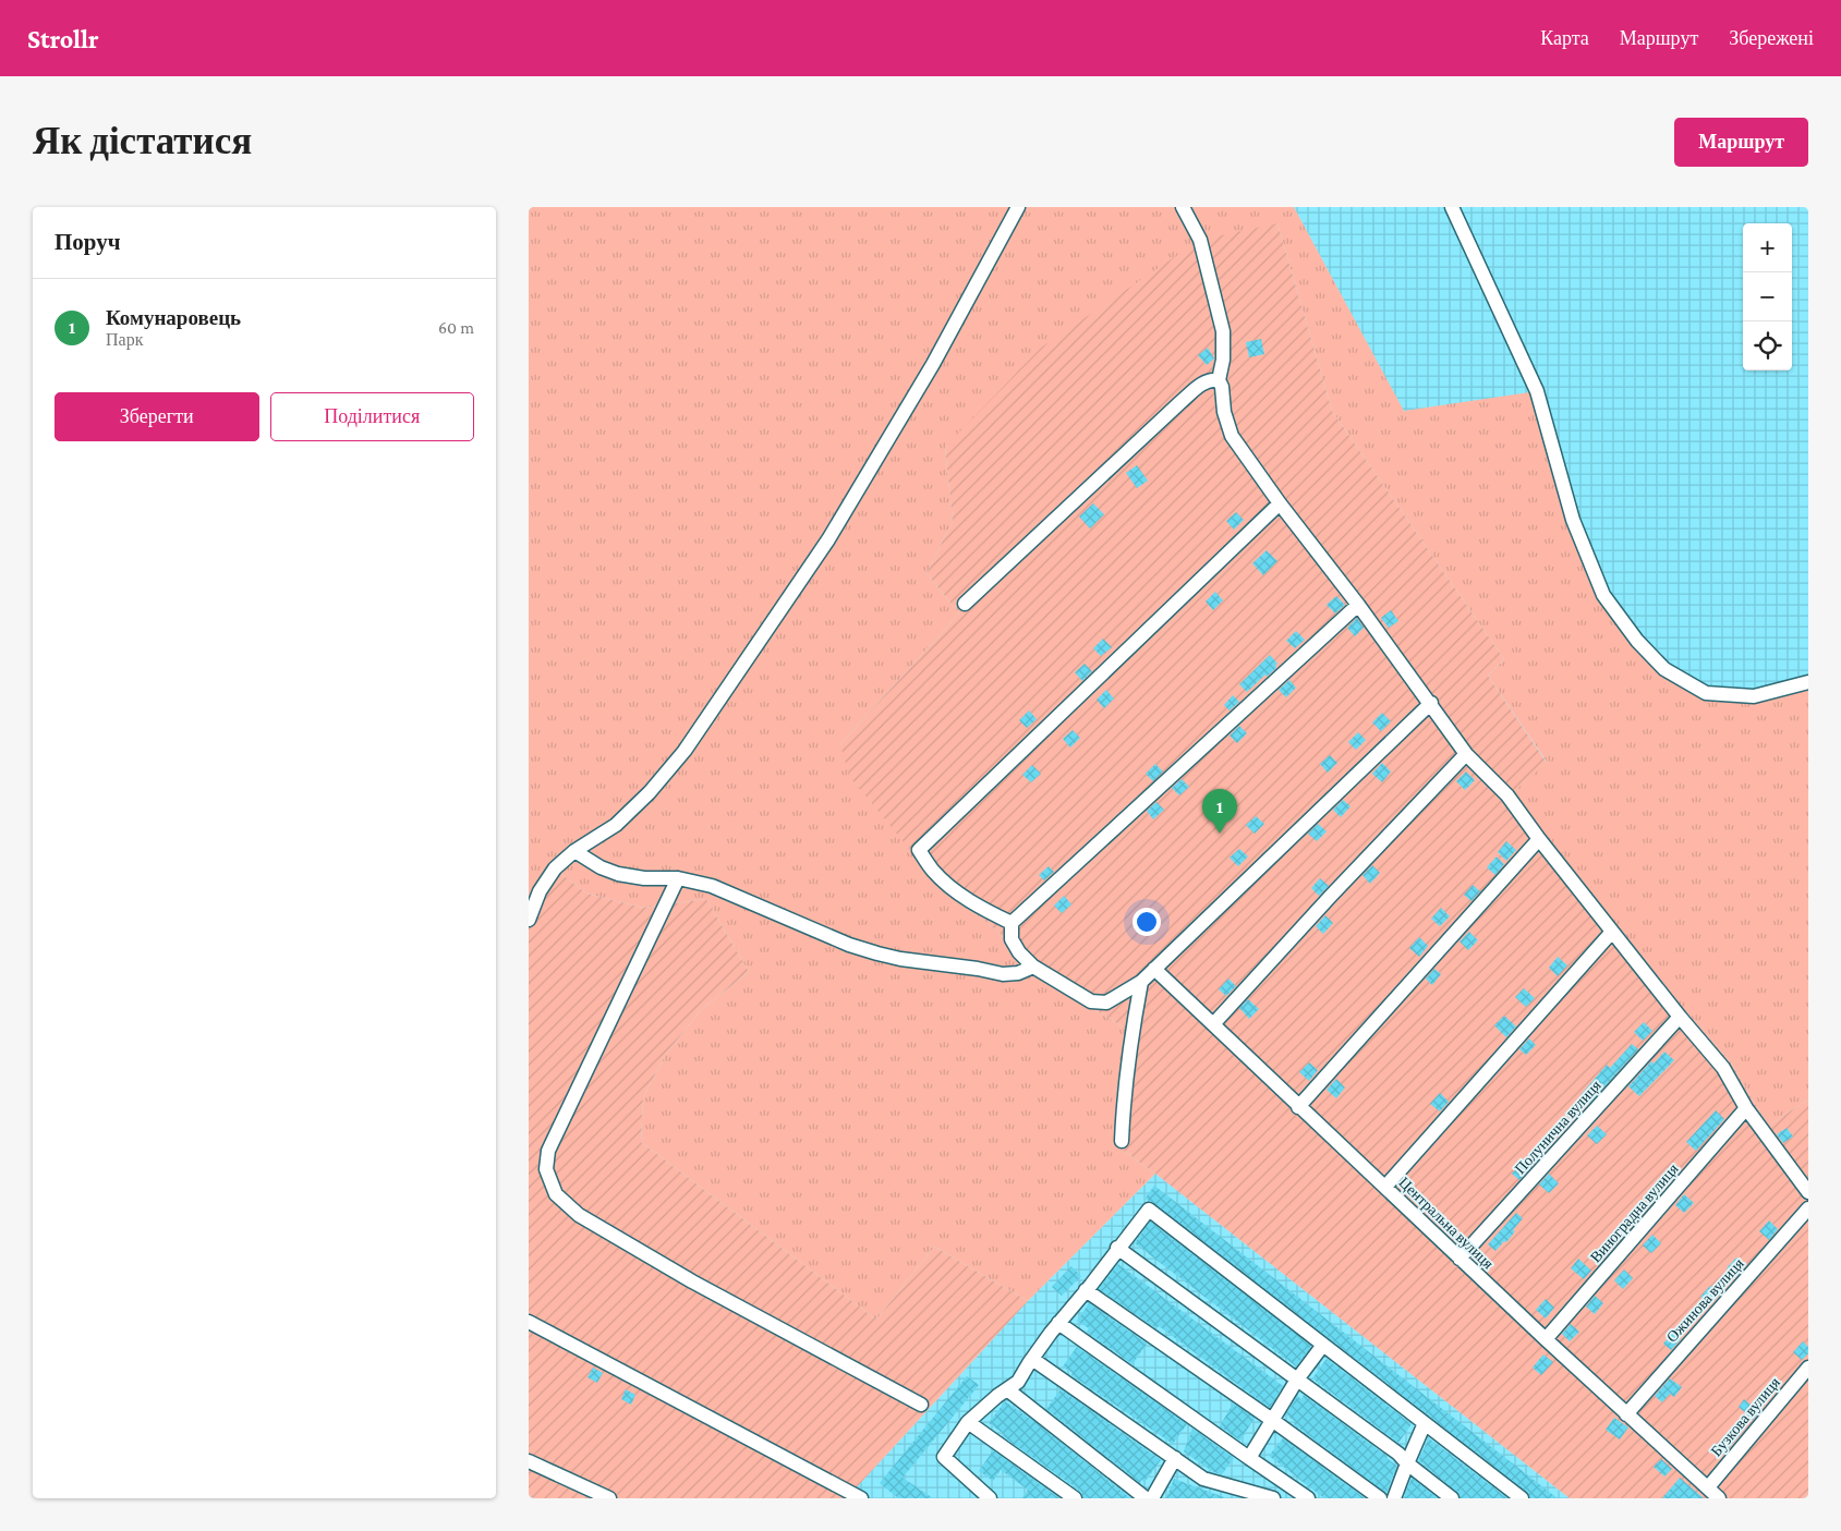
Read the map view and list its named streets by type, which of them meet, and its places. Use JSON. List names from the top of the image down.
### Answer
{
  "streets": {
    "lane": [
      "Полунична вулиця",
      "Виноградна вулиця",
      "Центральна вулиця",
      "Ожинова вулиця",
      "Бузкова вулиця"
    ]
  },
  "crossings": [
    ["Полунична вулиця", "Центральна вулиця"],
    ["Виноградна вулиця", "Центральна вулиця"],
    ["Центральна вулиця", "Ожинова вулиця"],
    ["Центральна вулиця", "Бузкова вулиця"]
  ],
  "page": {
    "header": "Strollr",
    "nav": ["Карта", "Маршрут", "Збережені"],
    "buttons": [
      "Маршрут",
      ["Зберегти", "Поділитися"]
    ],
    "title": "Як дістатися",
    "heading": "Поруч",
    "map_buttons": ["+", "−"],
    "list": [
      {
        "mark": "1",
        "name": "Комунаровець",
        "note": "Парк",
        "value": "60 m"
      }
    ],
    "pins": "1"
  }
}
